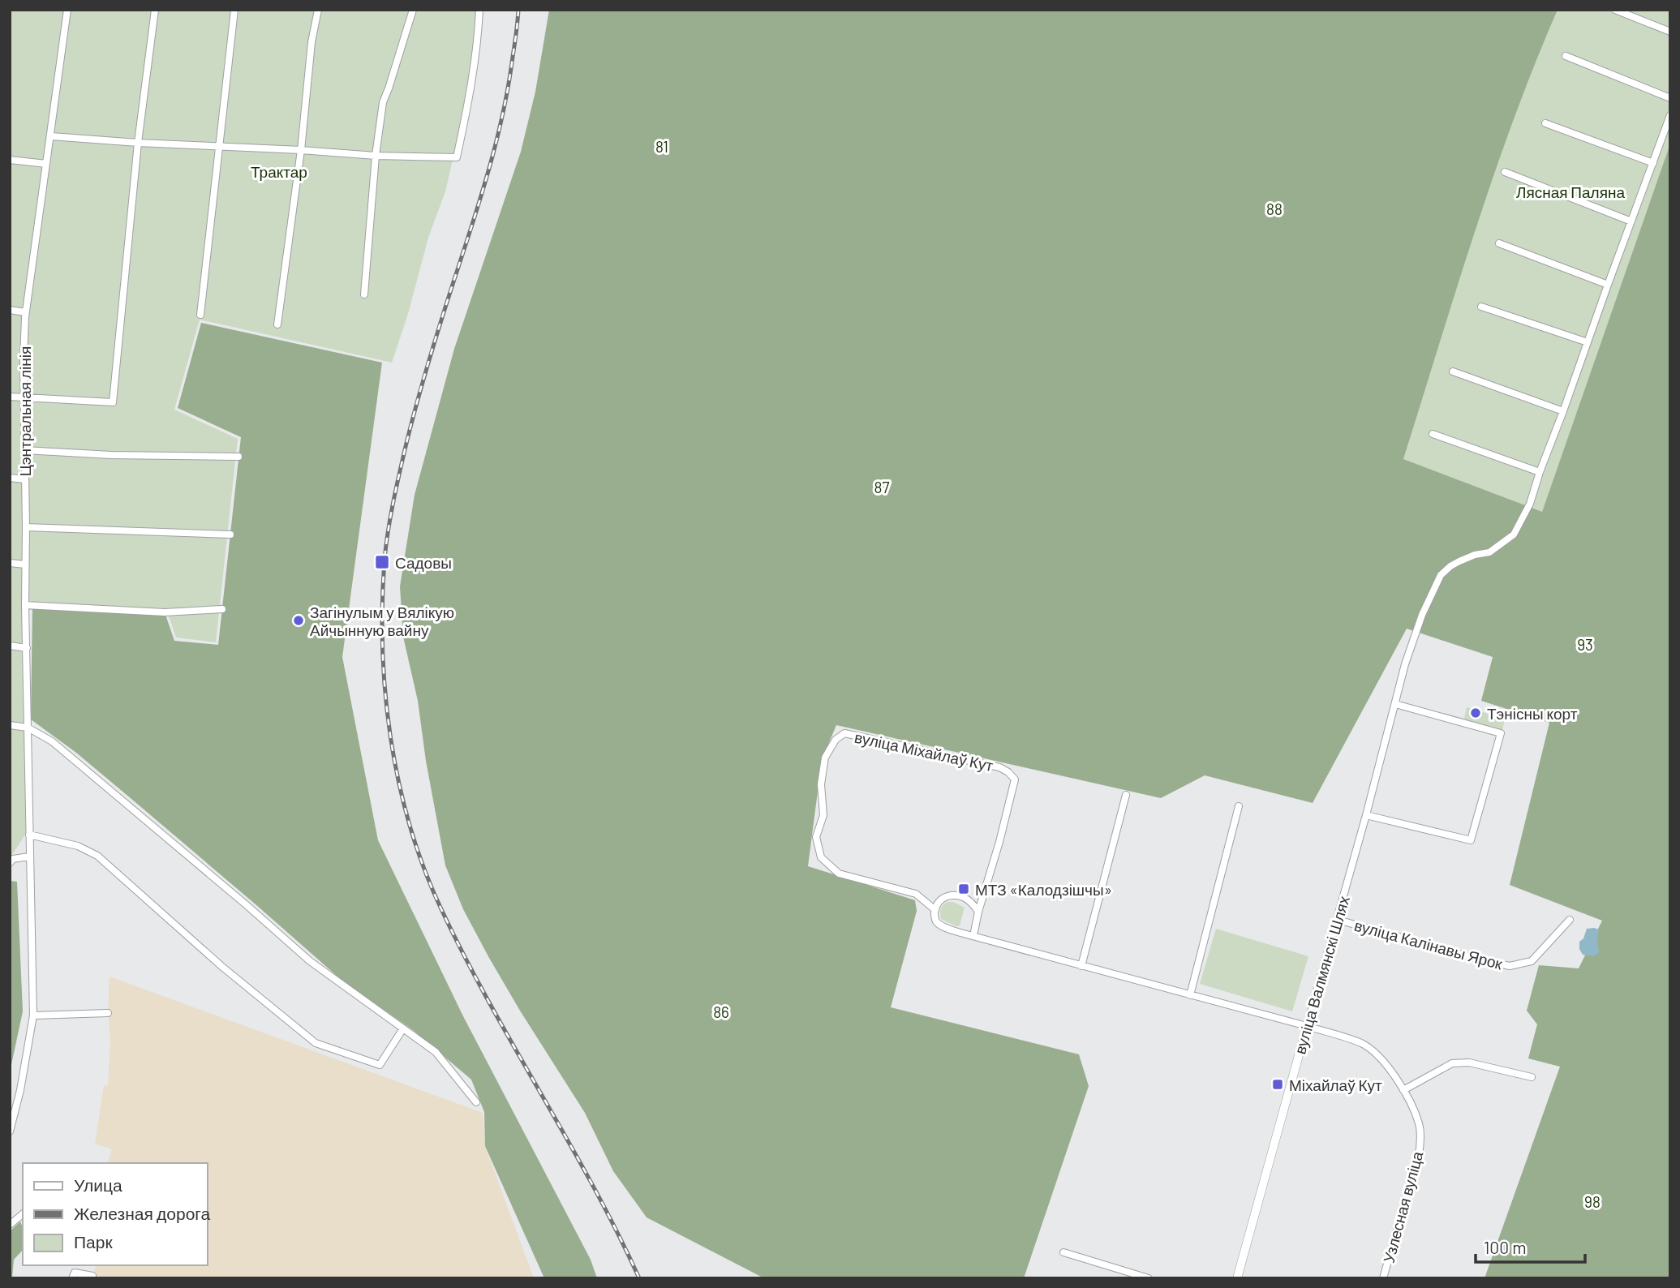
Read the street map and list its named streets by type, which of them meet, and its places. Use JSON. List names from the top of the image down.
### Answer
{
  "streets": {
    "street": [
      "Цэнтральная лінія",
      "вуліца Міхайлаў Кут",
      "вуліца Калінавы Ярок",
      "вуліца Валмянскі Шлях",
      "Узлесная вуліца"
    ]
  },
  "crossings": [
    ["вуліца Міхайлаў Кут", "вуліца Валмянскі Шлях"],
    ["вуліца Міхайлаў Кут", "Узлесная вуліца"],
    ["вуліца Калінавы Ярок", "вуліца Валмянскі Шлях"],
    ["вуліца Валмянскі Шлях", "Узлесная вуліца"]
  ],
  "parks": [
    "81",
    "Трактар",
    "Лясная Паляна",
    "88",
    "87",
    "93",
    "86",
    "98"
  ],
  "places": {
    "transit": ["Садовы", "МТЗ «Калодзішчы»", "Міхайлаў Кут"],
    "other": ["Загінулым у Вялікую Айчынную вайну", "Тэнісны корт"]
  },
  "legend": ["Улица", "Железная дорога", "Парк"],
  "scale_bar": "100 m"
}
